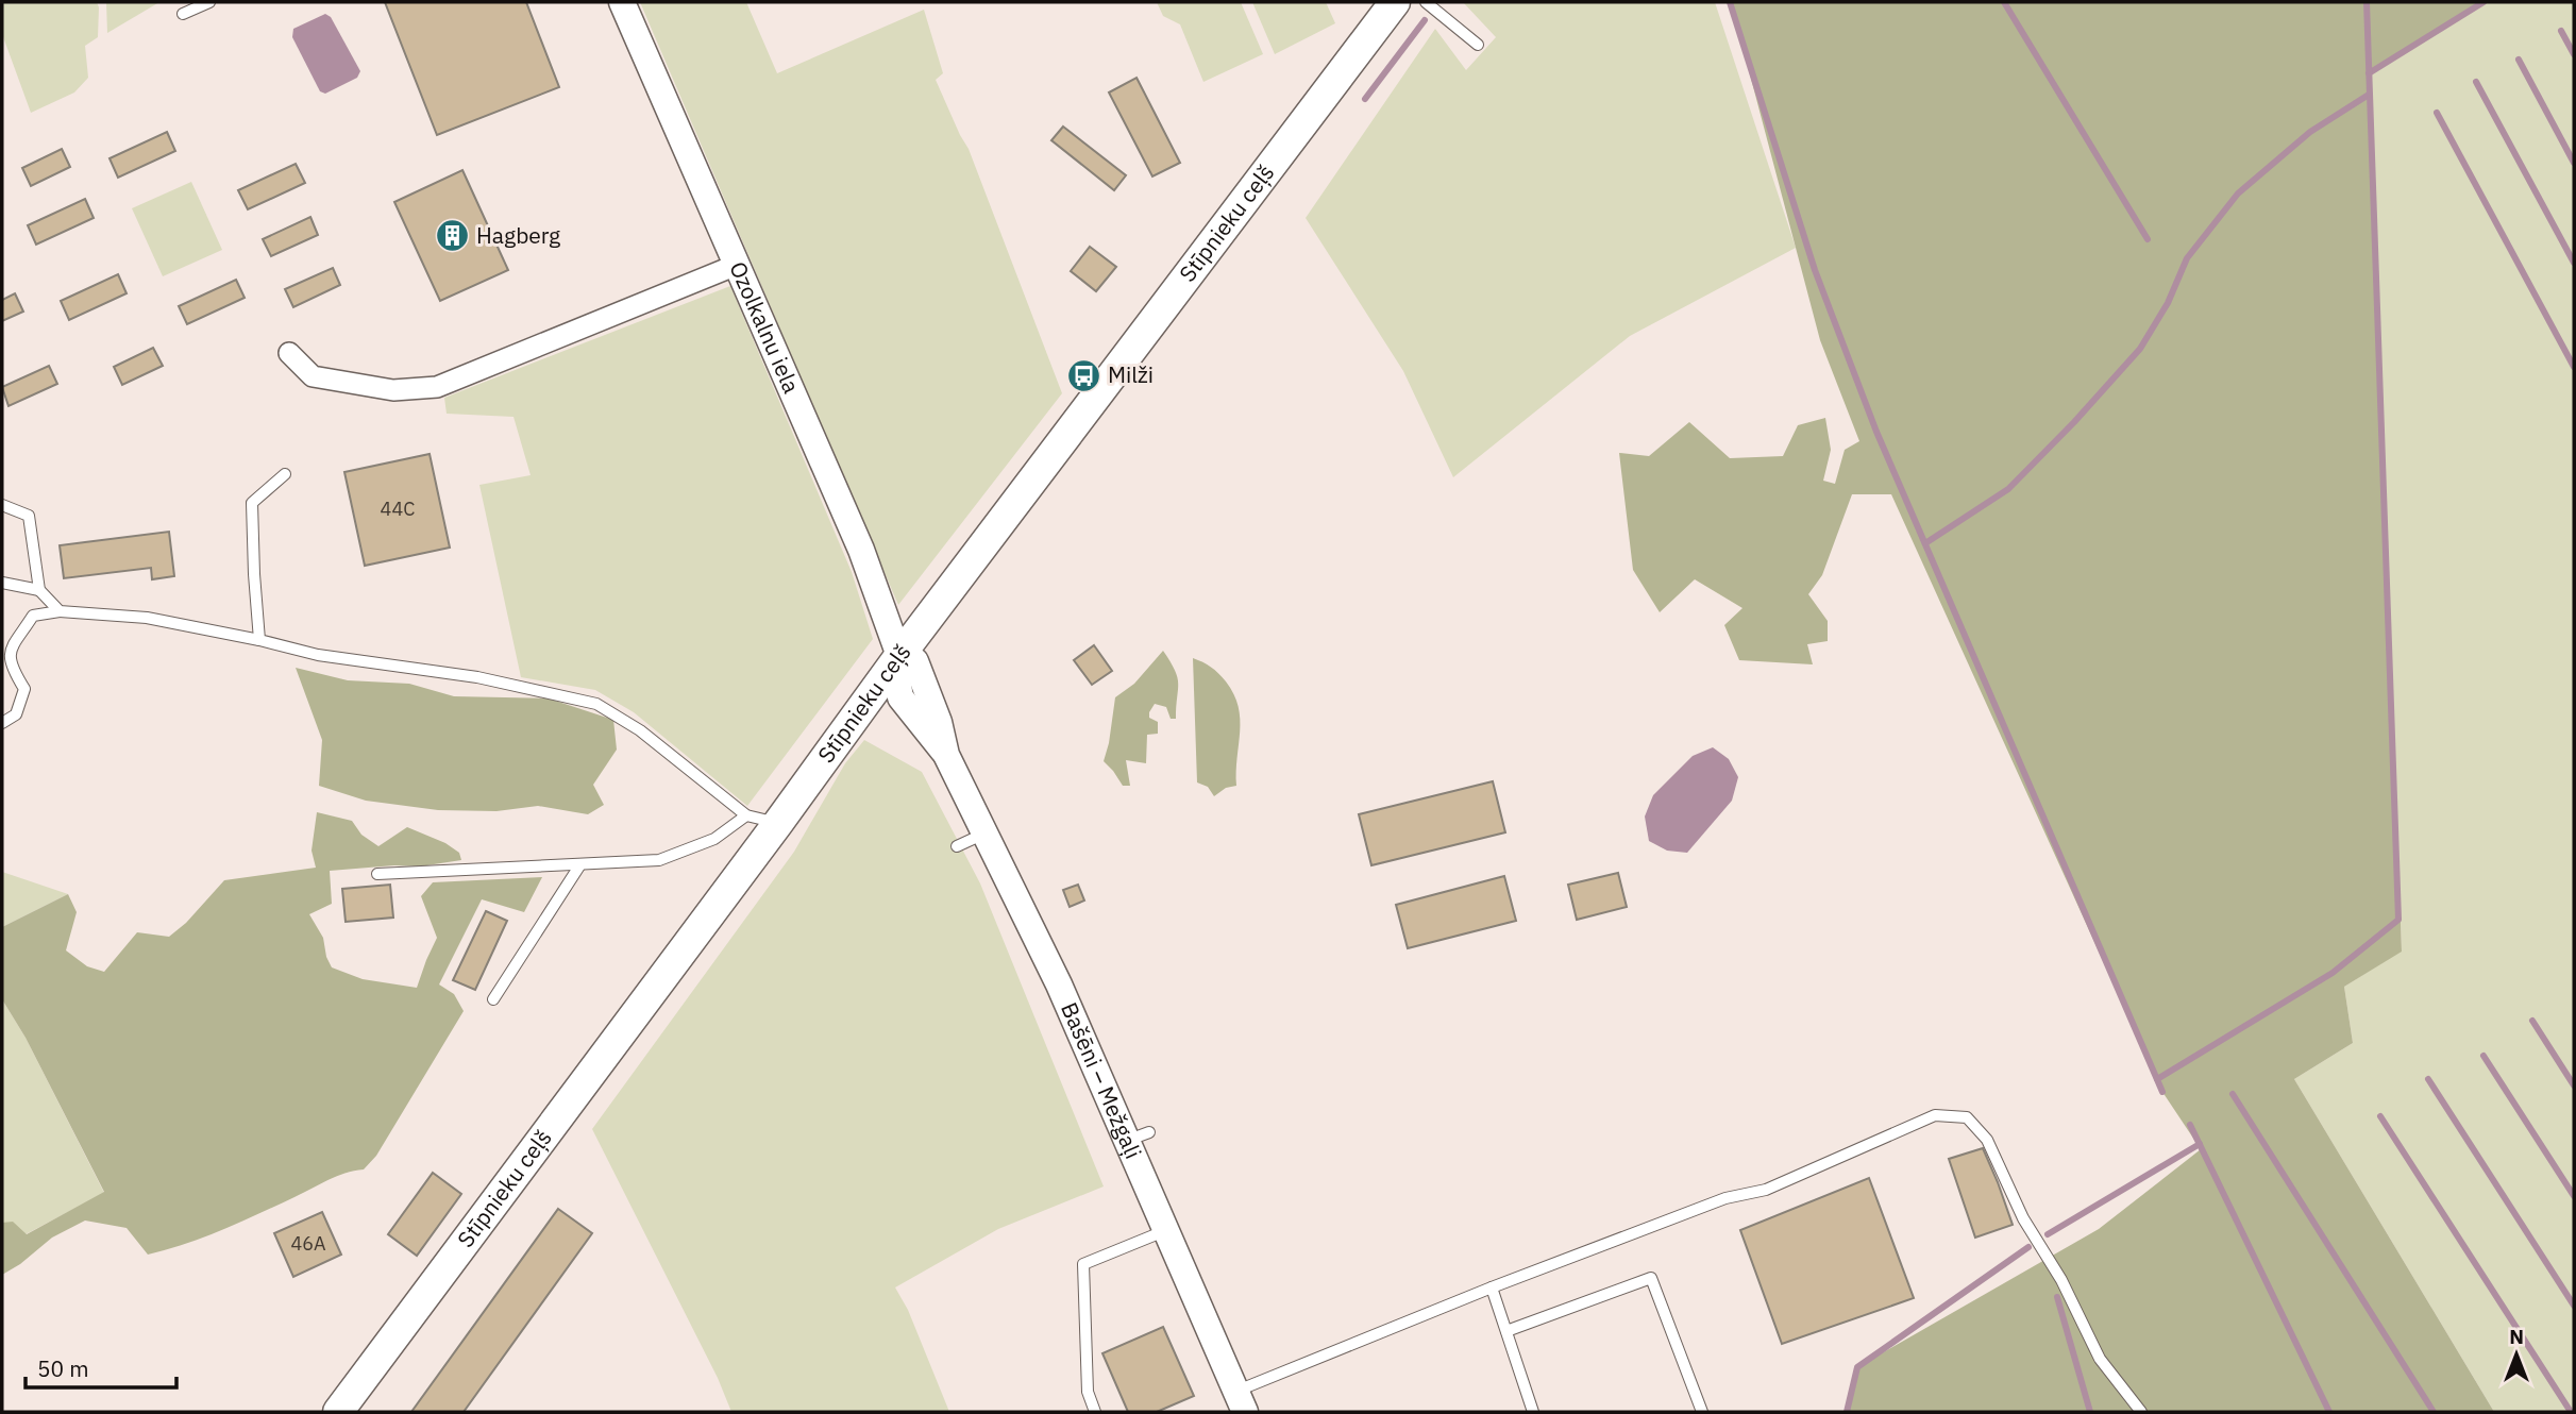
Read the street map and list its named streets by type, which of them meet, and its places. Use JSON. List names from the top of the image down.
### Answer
{
  "streets": {
    "main road": ["Stīpnieku ceļš"],
    "street": ["Ozolkalnu iela", "Bašēni – Mežgaļi"]
  },
  "crossings": [
    ["Stīpnieku ceļš", "Ozolkalnu iela"],
    ["Stīpnieku ceļš", "Bašēni – Mežgaļi"],
    ["Ozolkalnu iela", "Bašēni – Mežgaļi"]
  ],
  "places": {
    "building": ["Hagberg"],
    "bus stop": ["Milži"]
  },
  "house_numbers": ["44C", "46A"],
  "scale_bar": "50 m",
  "north": "top"
}
